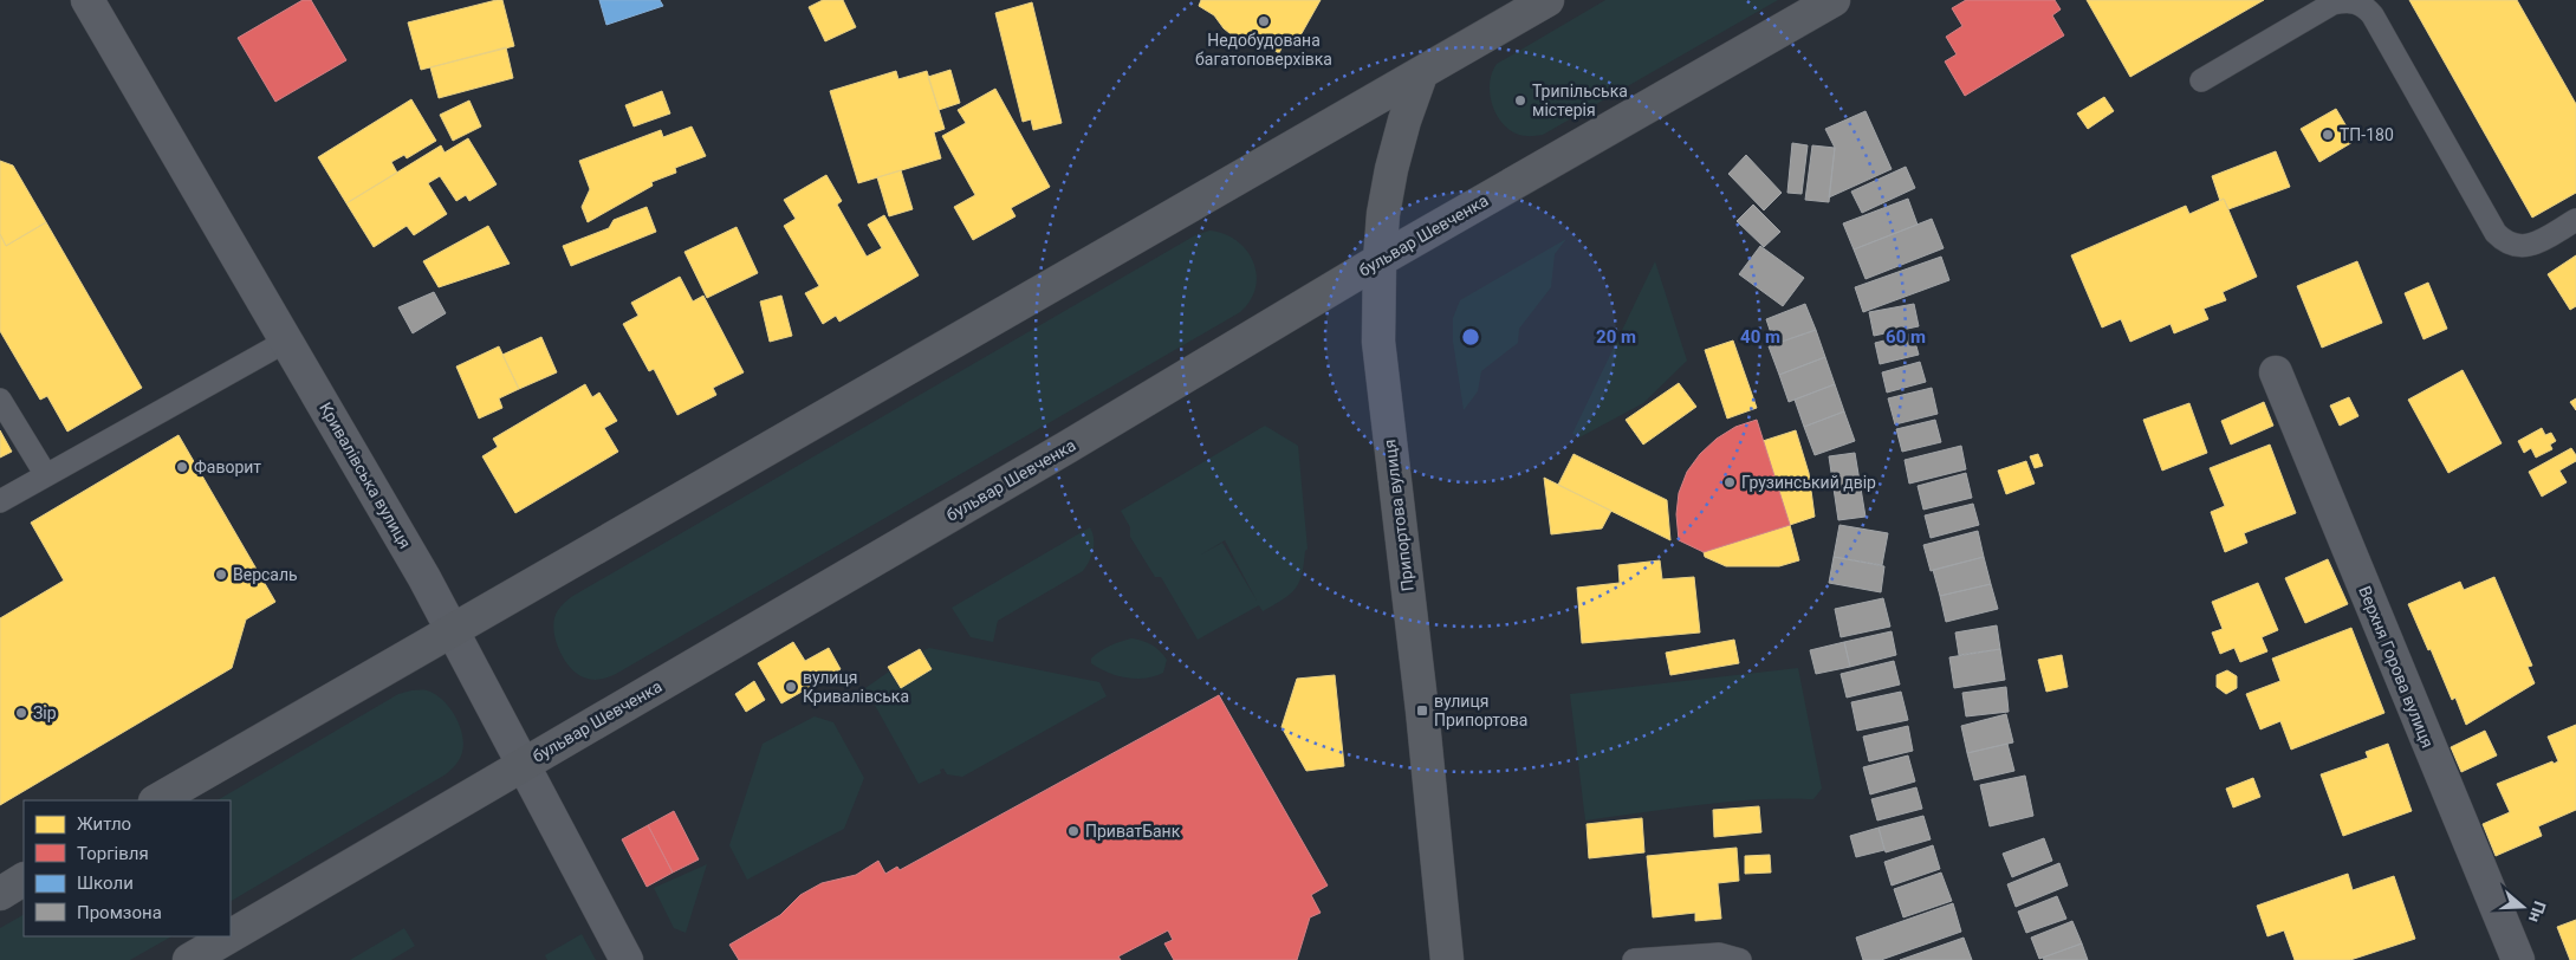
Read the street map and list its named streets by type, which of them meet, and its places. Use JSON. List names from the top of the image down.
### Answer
{
  "streets": {
    "main road": ["бульвар Шевченка", "Припортова вулиця"],
    "street": ["Кривалівська вулиця", "Верхня Горова вулиця"]
  },
  "crossings": [
    ["бульвар Шевченка", "Кривалівська вулиця"],
    ["бульвар Шевченка", "Припортова вулиця"]
  ],
  "places": {
    "other": [
      "Недобудована багатоповерхівка",
      "Трипільська містерія",
      "ТП-180",
      "Фаворит",
      "Грузинський двір",
      "Версаль",
      "вулиця Кривалівська",
      "Зір",
      "ПриватБанк"
    ],
    "transit": ["вулиця Припортова"]
  },
  "legend": [
    "Житло",
    "Торгівля",
    "Школи",
    "Промзона"
  ],
  "north": "right",
  "rings": ["20 m", "40 m", "60 m"]
}
